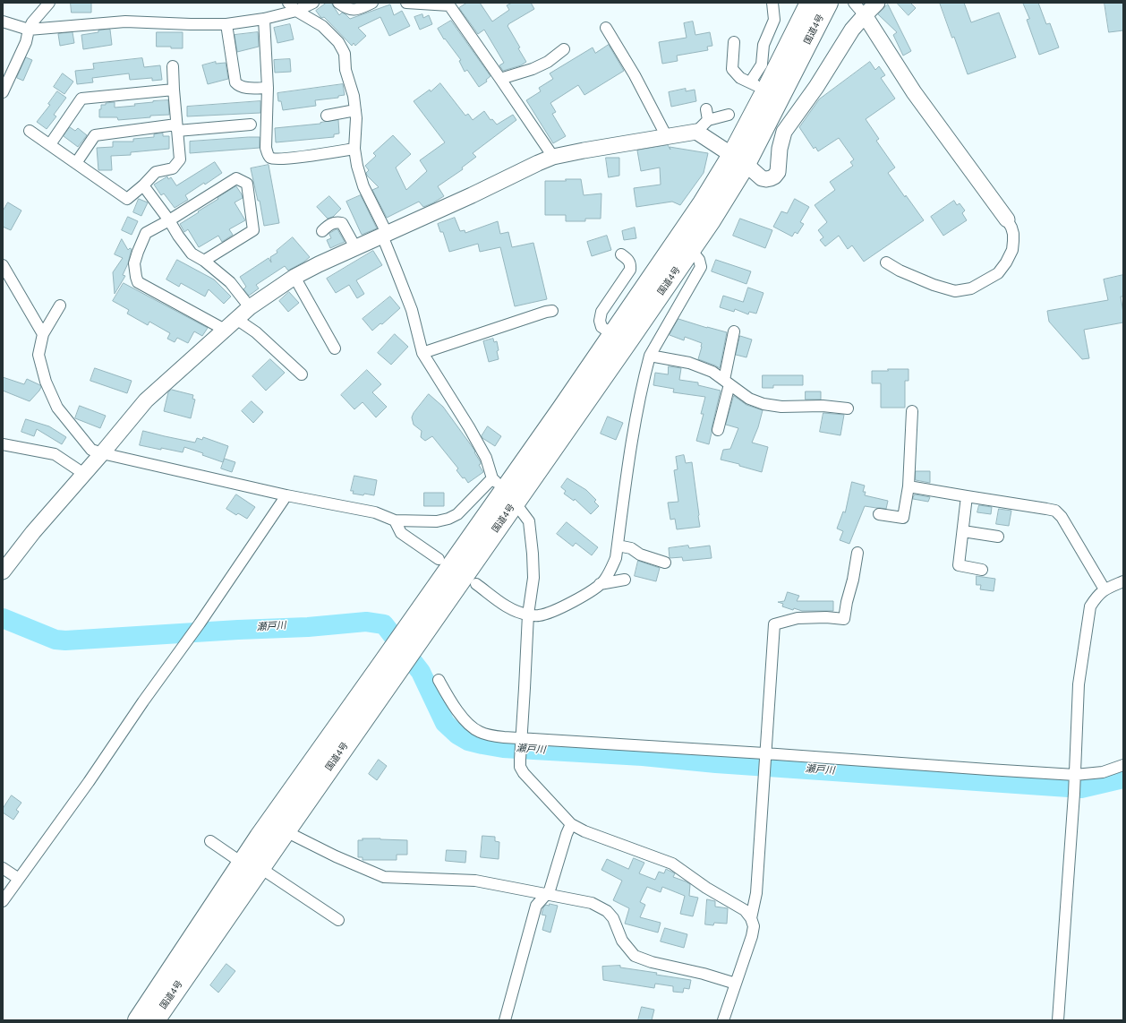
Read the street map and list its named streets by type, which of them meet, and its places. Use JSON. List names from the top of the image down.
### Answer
{
  "streets": {
    "highway": ["国道4号"]
  },
  "water": ["瀬戸川"]
}
